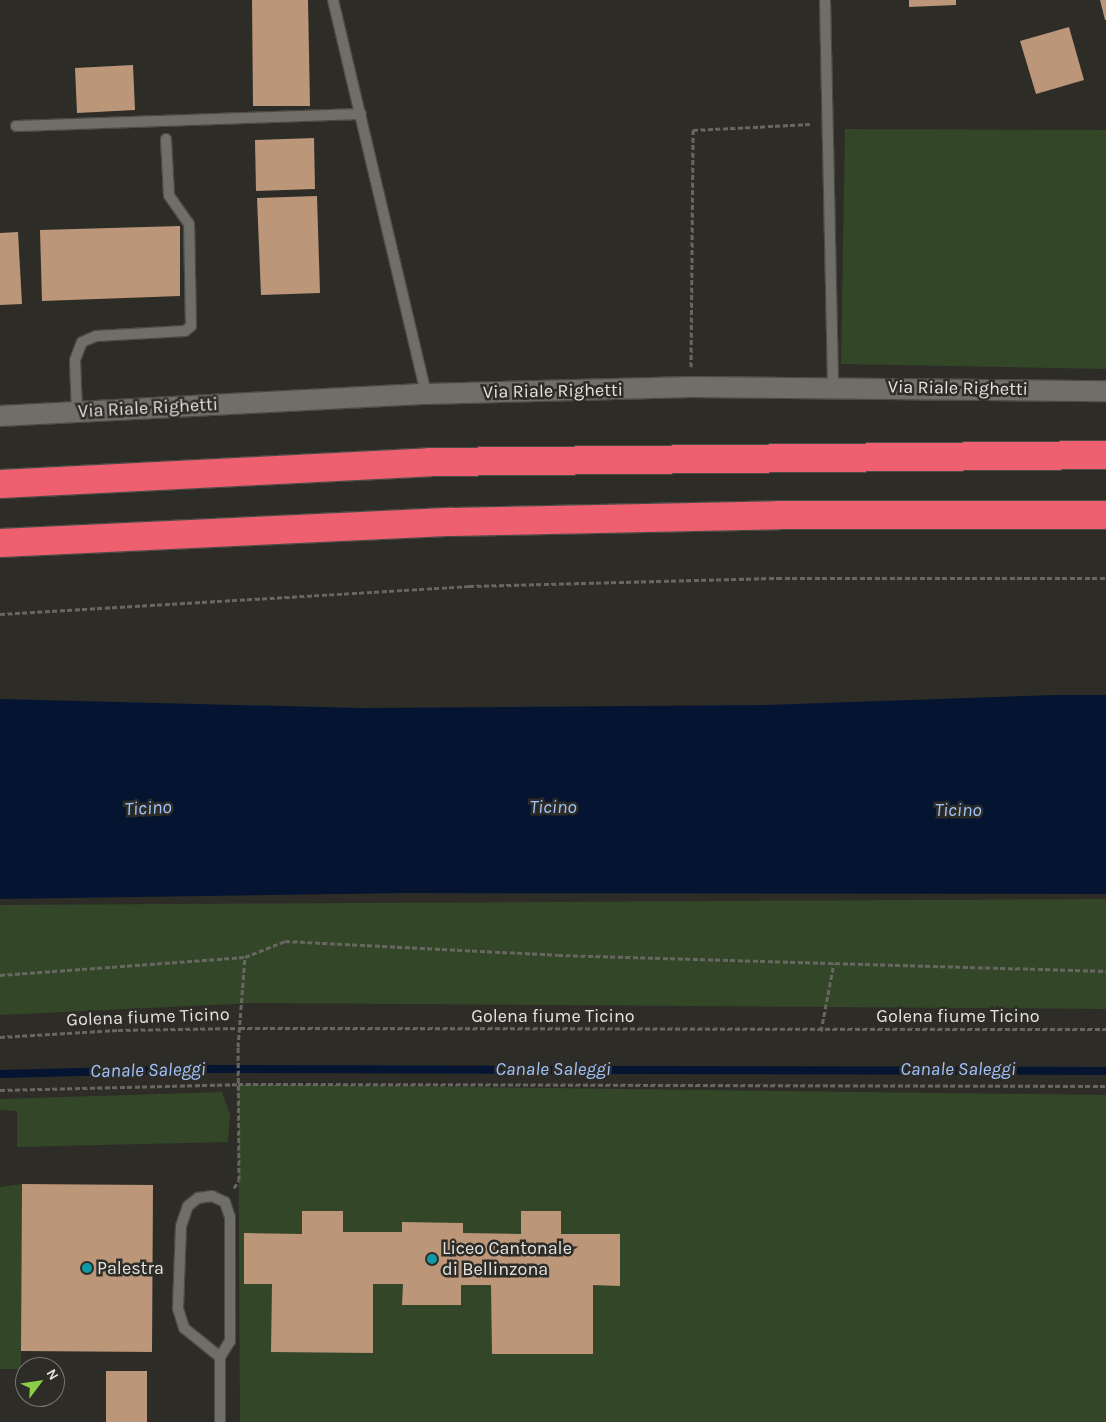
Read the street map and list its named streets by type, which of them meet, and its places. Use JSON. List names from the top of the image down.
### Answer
{
  "streets": {
    "street": ["Via Riale Righetti"],
    "path": ["Golena fiume Ticino"]
  },
  "water": ["Ticino", "Canale Saleggi"],
  "places": ["Liceo Cantonale di Bellinzona", "Palestra"],
  "north": "top right"
}
